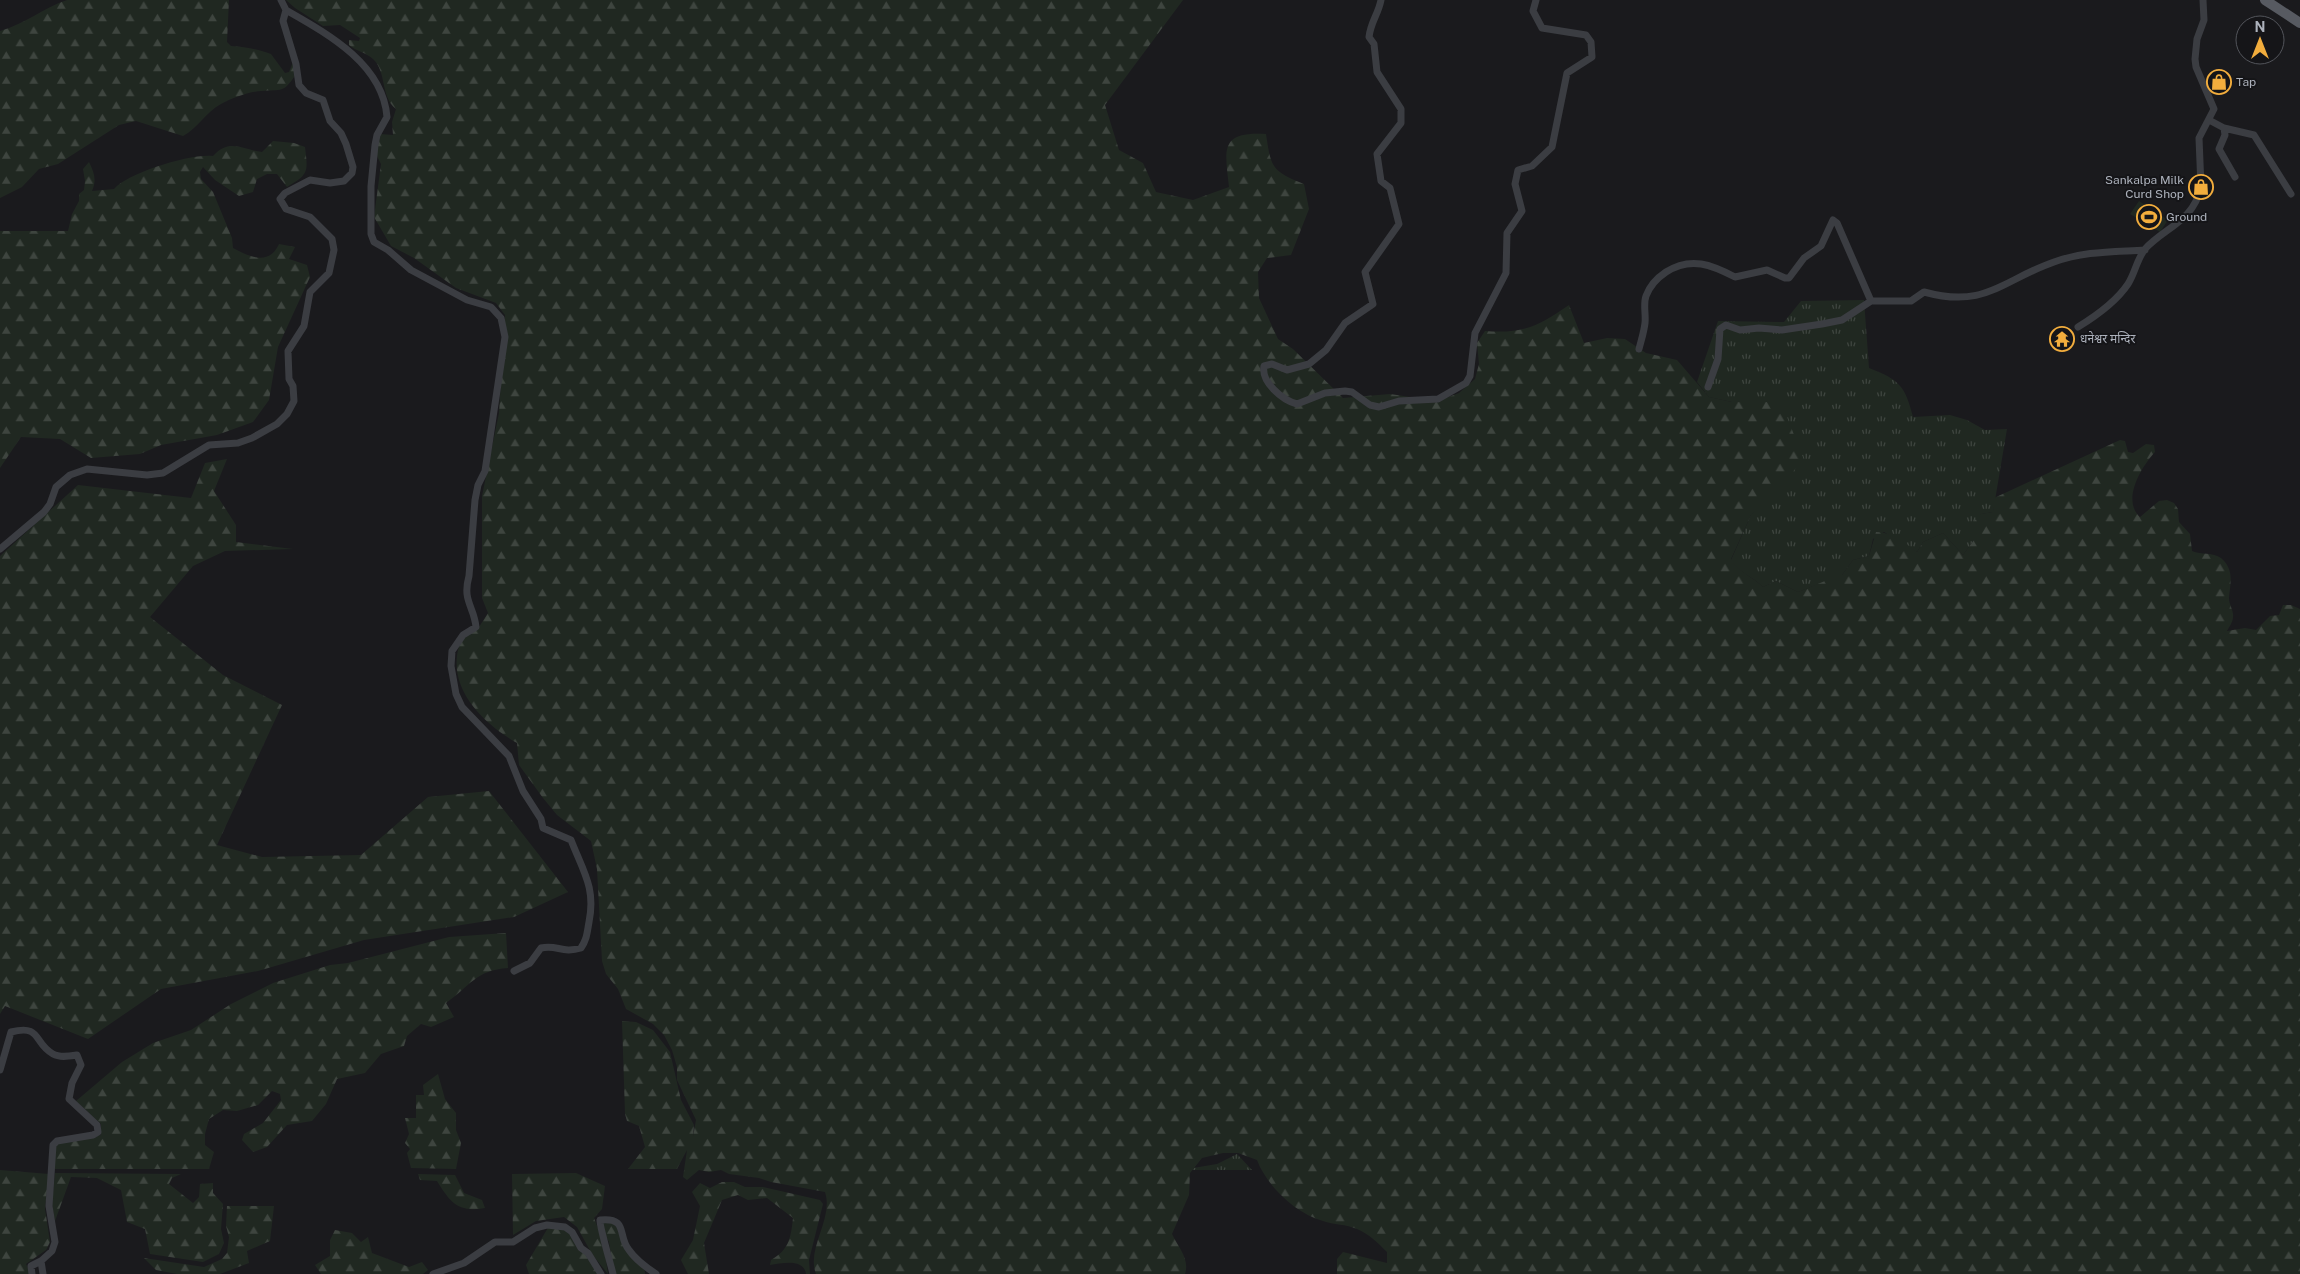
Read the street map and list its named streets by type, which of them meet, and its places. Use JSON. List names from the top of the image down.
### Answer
{
  "places": {
    "shop": ["Tap", "Sankalpa Milk Curd Shop"],
    "sports": ["Ground"],
    "temple": ["धनेश्वर मन्दिर"]
  },
  "north": "top"
}
